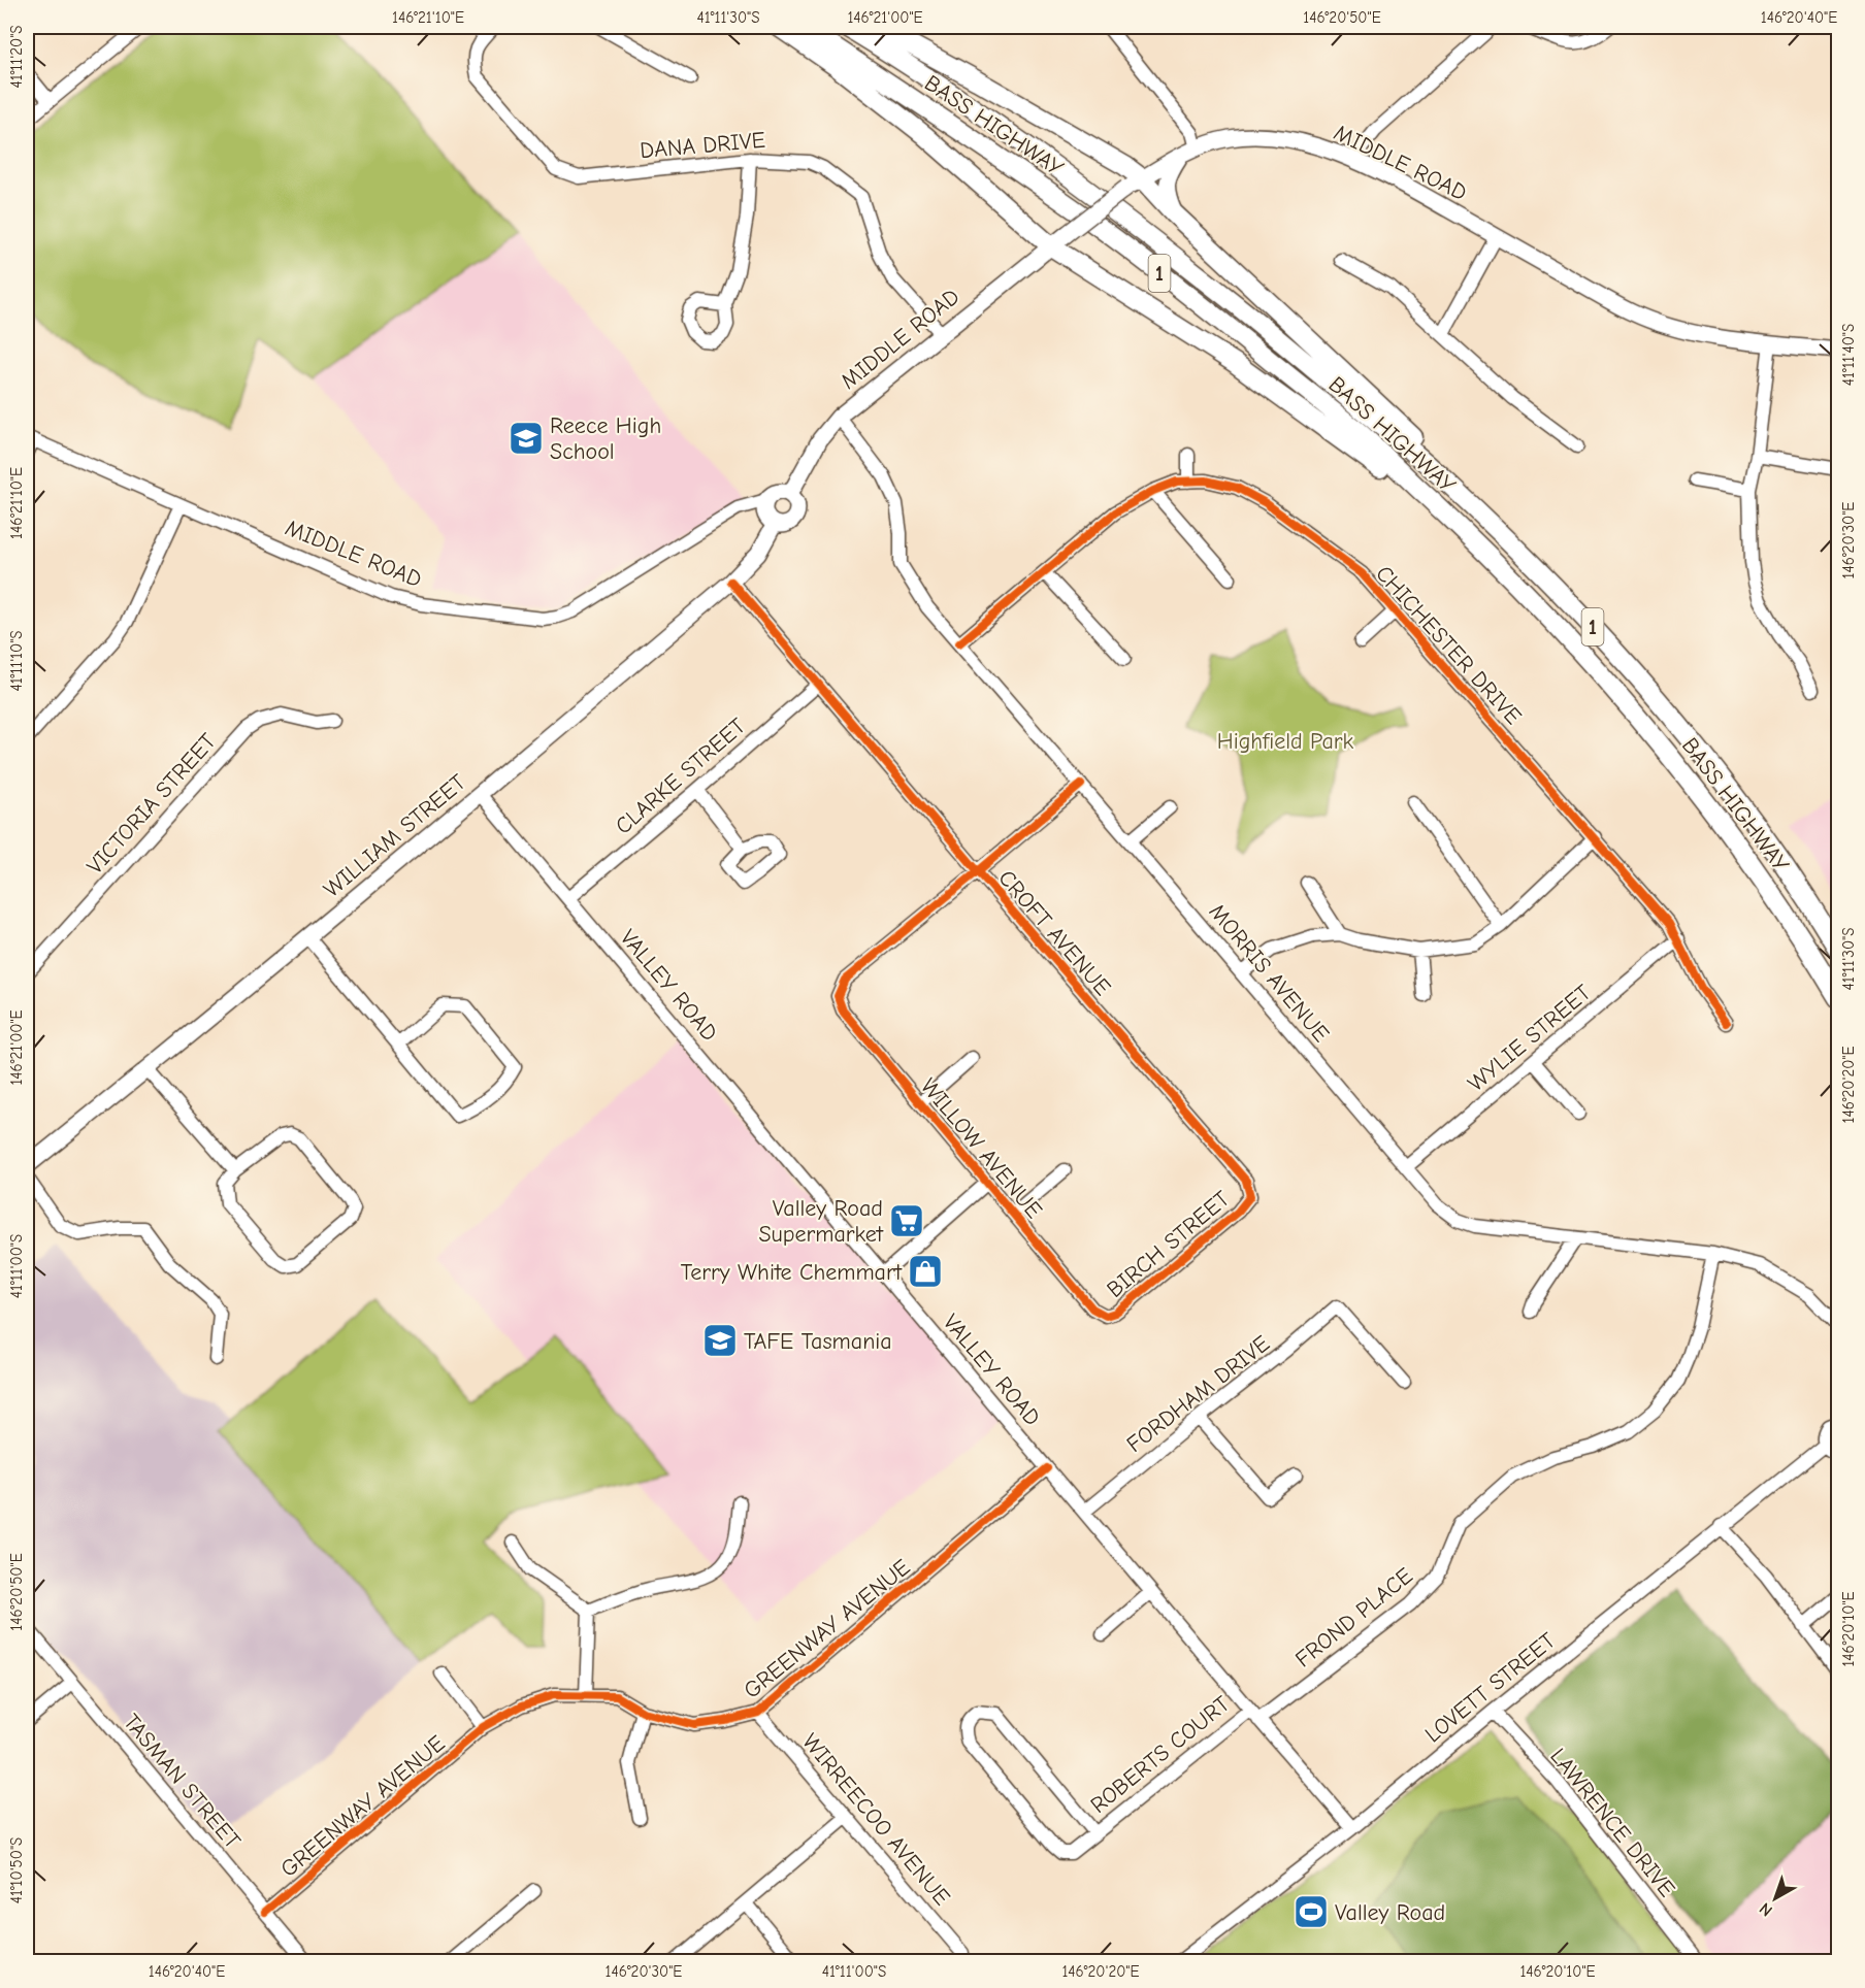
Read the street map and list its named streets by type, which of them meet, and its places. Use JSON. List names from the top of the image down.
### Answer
{
  "streets": {
    "highway": ["BASS HIGHWAY", "1"],
    "main road": ["MIDDLE ROAD", "WILLIAM STREET"],
    "street": [
      "DANA DRIVE",
      "CHICHESTER DRIVE",
      "CLARKE STREET",
      "VICTORIA STREET",
      "CROFT AVENUE",
      "MORRIS AVENUE",
      "VALLEY ROAD",
      "WYLIE STREET",
      "WILLOW AVENUE",
      "BIRCH STREET",
      "FORDHAM DRIVE",
      "FROND PLACE",
      "GREENWAY AVENUE",
      "LOVETT STREET",
      "ROBERTS COURT",
      "TASMAN STREET",
      "WIRREECOO AVENUE",
      "LAWRENCE DRIVE"
    ]
  },
  "crossings": [
    ["DANA DRIVE", "MIDDLE ROAD"],
    ["MIDDLE ROAD", "WILLIAM STREET"],
    ["MIDDLE ROAD", "MORRIS AVENUE"],
    ["CHICHESTER DRIVE", "MORRIS AVENUE"],
    ["CHICHESTER DRIVE", "WYLIE STREET"],
    ["CLARKE STREET", "CROFT AVENUE"],
    ["CLARKE STREET", "VALLEY ROAD"],
    ["WILLIAM STREET", "CROFT AVENUE"],
    ["WILLIAM STREET", "VALLEY ROAD"],
    ["CROFT AVENUE", "WILLOW AVENUE"],
    ["CROFT AVENUE", "BIRCH STREET"],
    ["MORRIS AVENUE", "WYLIE STREET"],
    ["MORRIS AVENUE", "FROND PLACE"],
    ["VALLEY ROAD", "FORDHAM DRIVE"],
    ["VALLEY ROAD", "FROND PLACE"],
    ["VALLEY ROAD", "GREENWAY AVENUE"],
    ["VALLEY ROAD", "LOVETT STREET"],
    ["VALLEY ROAD", "ROBERTS COURT"],
    ["WILLOW AVENUE", "BIRCH STREET"],
    ["GREENWAY AVENUE", "TASMAN STREET"],
    ["GREENWAY AVENUE", "WIRREECOO AVENUE"],
    ["LOVETT STREET", "LAWRENCE DRIVE"]
  ],
  "parks": ["Highfield Park"],
  "places": {
    "school or university": ["Reece High School", "TAFE Tasmania"],
    "supermarket": ["Valley Road Supermarket"],
    "shop": ["Terry White Chemmart"],
    "sports": ["Valley Road"]
  },
  "north": "bottom left",
  "coordinates": [
    "146°21'10\"E",
    "41°11'30\"S",
    "146°21'00\"E",
    "146°20'50\"E",
    "146°20'40\"E",
    "41°11'20\"S",
    "41°11'40\"S",
    "146°20'30\"E",
    "41°11'10\"S",
    "146°20'20\"E",
    "41°11'00\"S",
    "146°20'10\"E",
    "41°10'50\"S"
  ]
}
